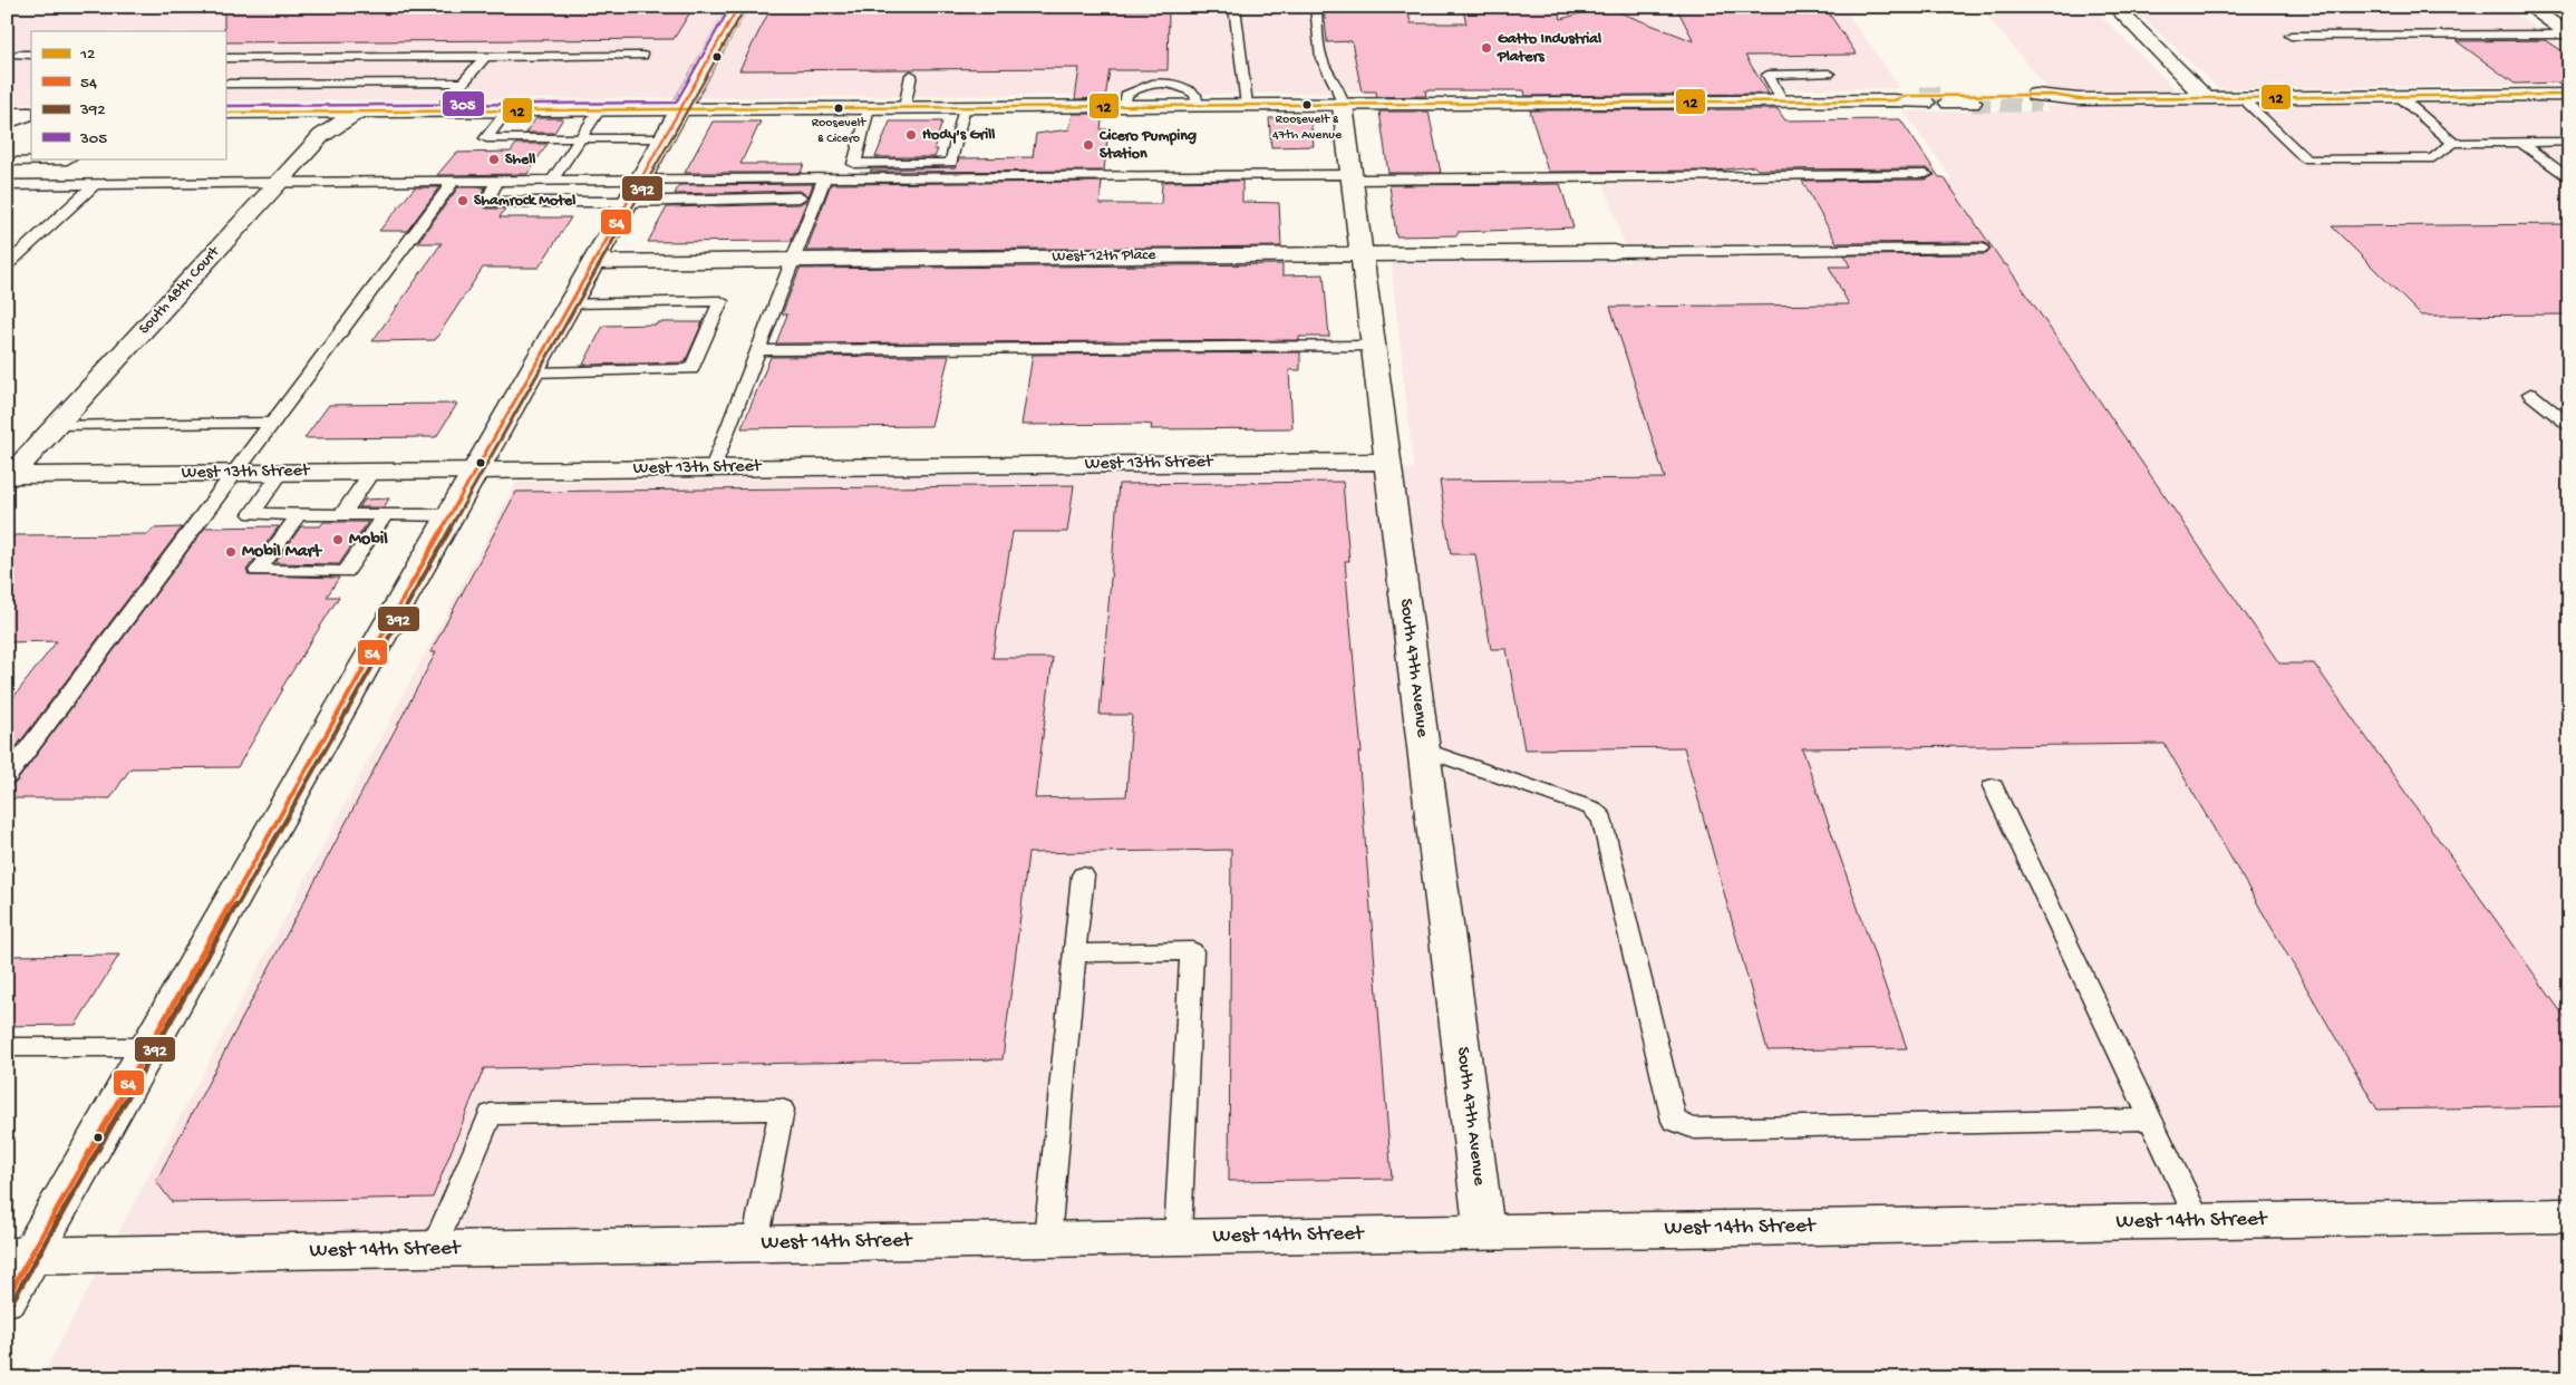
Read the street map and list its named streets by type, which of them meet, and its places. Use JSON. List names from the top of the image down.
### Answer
{
  "streets": {
    "street": [
      "West 12th Place",
      "South 48th Court",
      "West 13th Street",
      "South 47th Avenue",
      "West 14th Street"
    ]
  },
  "crossings": [
    ["West 12th Place", "South 47th Avenue"],
    ["South 48th Court", "West 13th Street"],
    ["West 13th Street", "South 47th Avenue"],
    ["South 47th Avenue", "West 14th Street"]
  ],
  "places": [
    "Gatto Industrial Platers",
    "Roosevelt & 47th Avenue",
    "Roosevelt & Cicero",
    "Hody's Grill",
    "Cicero Pumping Station",
    "Shell",
    "Shamrock Motel",
    "Mobil",
    "Mobil Mart"
  ],
  "lines": [
    "transit line 54",
    "transit line 305",
    "transit line 392",
    "transit line 12"
  ],
  "legend": [
    "12",
    "54",
    "392",
    "305"
  ]
}
